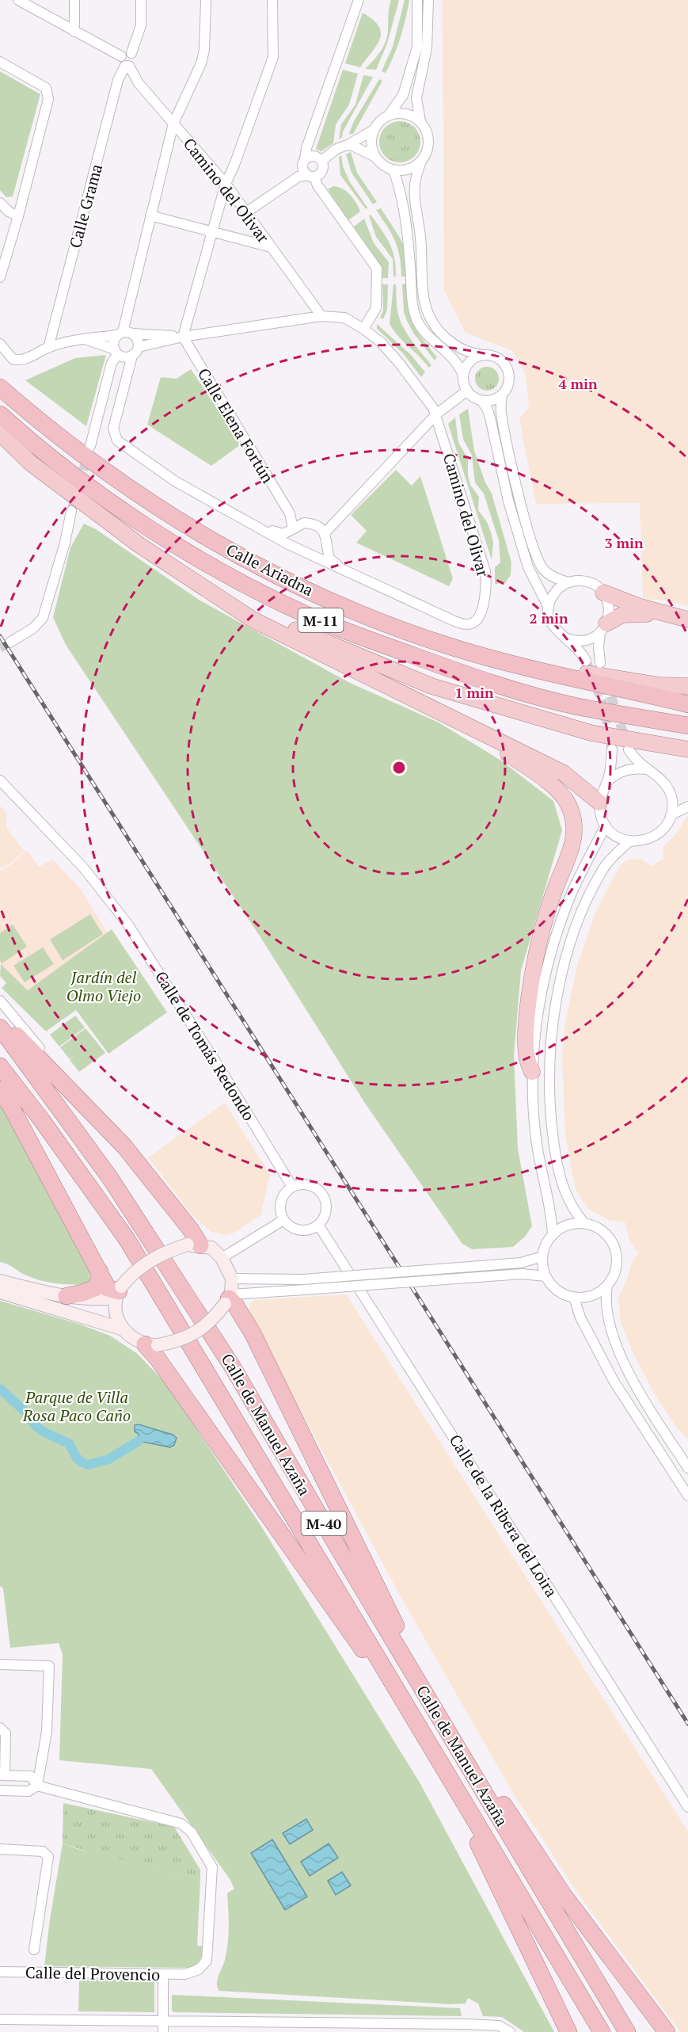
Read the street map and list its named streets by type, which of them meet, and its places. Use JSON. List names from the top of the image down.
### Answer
{
  "streets": {
    "highway": [
      "Calle Ariadna",
      "M-11",
      "Calle de Manuel Azaña",
      "M-40"
    ],
    "street": [
      "Camino del Olivar",
      "Calle Grama",
      "Calle Elena Fortún",
      "Calle de Tomás Redondo",
      "Calle de la Ribera del Loira",
      "Calle del Provencio"
    ]
  },
  "crossings": [
    ["Camino del Olivar", "Calle Grama"],
    ["Calle de Tomás Redondo", "Calle de la Ribera del Loira"]
  ],
  "parks": ["Jardín del Olmo Viejo", "Parque de Villa Rosa Paco Caño"],
  "rings": [
    "4 min",
    "3 min",
    "2 min",
    "1 min"
  ]
}
